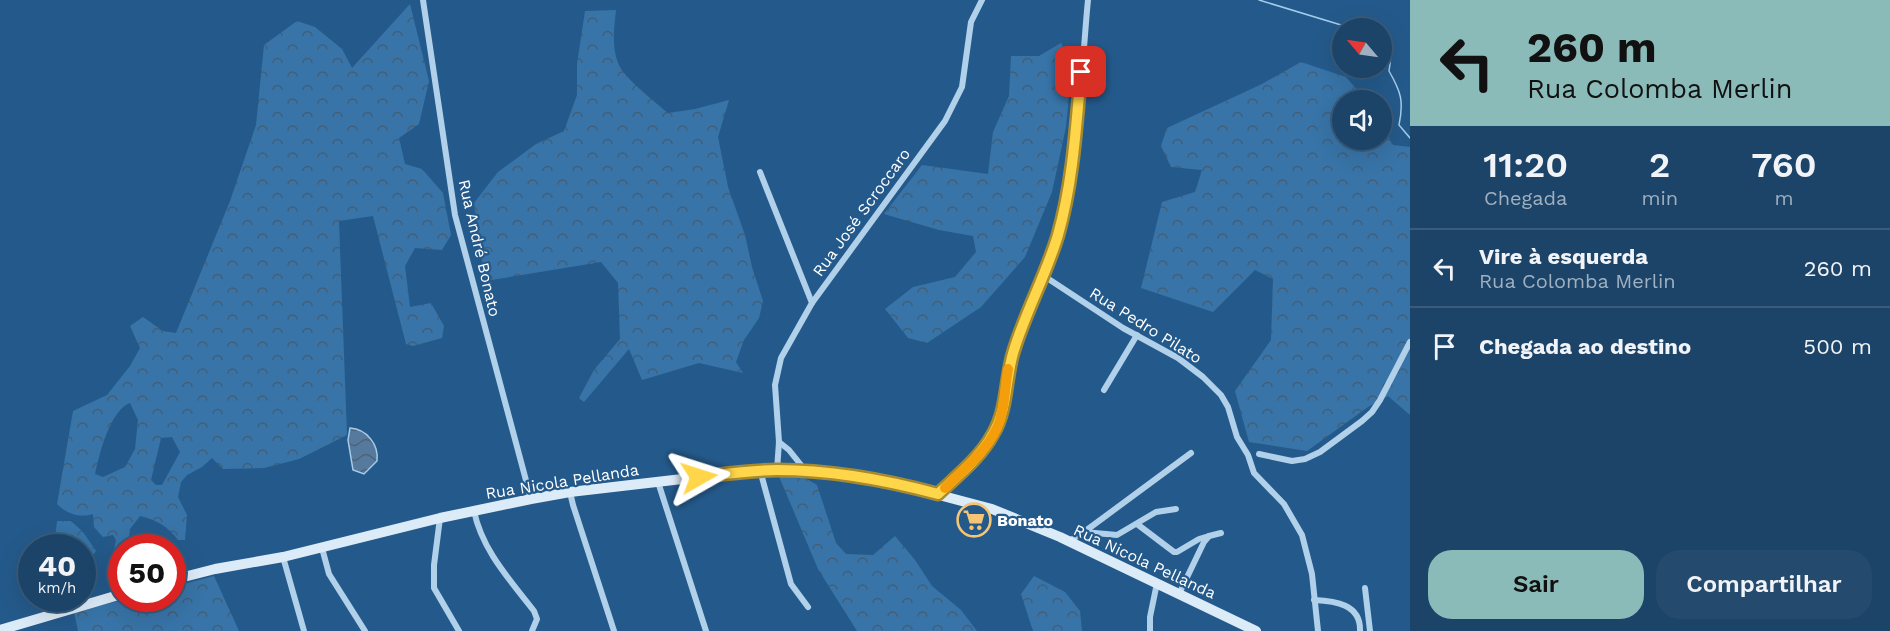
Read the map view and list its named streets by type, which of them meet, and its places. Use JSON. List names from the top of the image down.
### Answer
{
  "streets": {
    "main road": ["Rua Nicola Pellanda"],
    "street": ["Rua José Scroccaro", "Rua André Bonato", "Rua Pedro Pilato"]
  },
  "crossings": [
    ["Rua José Scroccaro", "Rua Nicola Pellanda"],
    ["Rua André Bonato", "Rua Nicola Pellanda"]
  ],
  "places": {
    "supermarket": ["Bonato"]
  },
  "north": "top left",
  "page": {
    "turn": ["260 m", "Rua Colomba Merlin"],
    "eta": [
      "11:20",
      "Chegada",
      "2",
      "min",
      "760",
      "m"
    ],
    "list": [
      {
        "name": "Vire à esquerda",
        "note": "Rua Colomba Merlin",
        "value": "260 m"
      },
      {
        "name": "Chegada ao destino",
        "value": "500 m"
      }
    ],
    "speed": "40 km/h",
    "limit": "50",
    "buttons": ["Sair", "Compartilhar"]
  }
}
